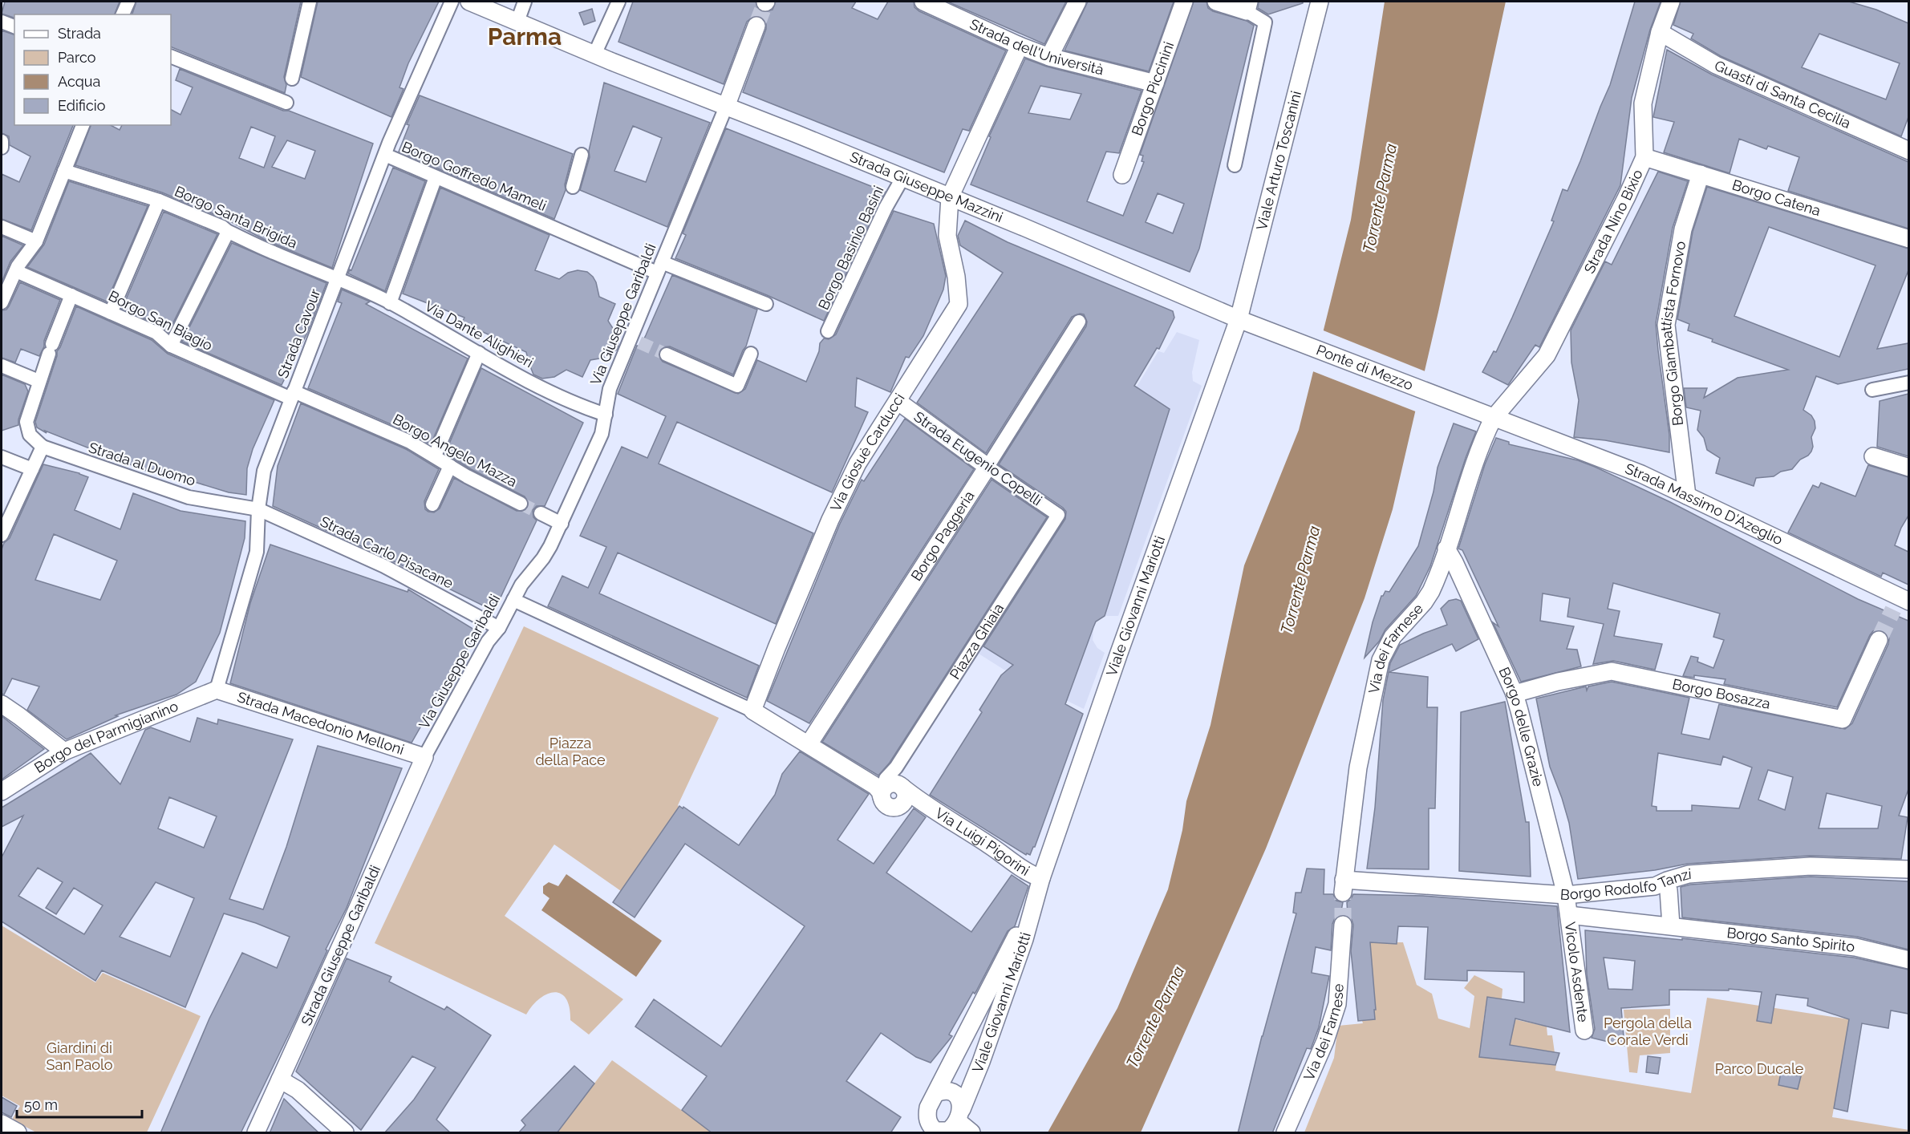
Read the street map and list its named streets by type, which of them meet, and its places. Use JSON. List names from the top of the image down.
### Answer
{
  "streets": {
    "street": [
      "Strada dell'Università",
      "Borgo Piccinini",
      "Guasti di Santa Cecilia",
      "Viale Arturo Toscanini",
      "Borgo Goffredo Mameli",
      "Strada Giuseppe Mazzini",
      "Borgo Catena",
      "Borgo Santa Brigida",
      "Strada Nino Bixio",
      "Borgo Basinio Basini",
      "Via Giuseppe Garibaldi",
      "Borgo San Biagio",
      "Strada Cavour",
      "Borgo Giambattista Fornovo",
      "Via Dante Alighieri",
      "Ponte di Mezzo",
      "Borgo Angelo Mazza",
      "Via Giosuè Carducci",
      "Strada Eugenio Copelli",
      "Strada al Duomo",
      "Strada Massimo D'Azeglio",
      "Borgo Paggeria",
      "Strada Carlo Pisacane",
      "Viale Giovanni Mariotti",
      "Piazza Ghiaia",
      "Via dei Farnese",
      "Borgo Bosazza",
      "Strada Macedonio Melloni",
      "Borgo delle Grazie",
      "Borgo del Parmigianino",
      "Via Luigi Pigorini",
      "Borgo Rodolfo Tanzi",
      "Borgo Santo Spirito",
      "Strada Giuseppe Garibaldi",
      "Vicolo Asdente"
    ]
  },
  "crossings": [
    ["Strada dell'Università", "Borgo Piccinini"],
    ["Guasti di Santa Cecilia", "Strada Nino Bixio"],
    ["Viale Arturo Toscanini", "Strada Giuseppe Mazzini"],
    ["Viale Arturo Toscanini", "Viale Giovanni Mariotti"],
    ["Borgo Goffredo Mameli", "Via Giuseppe Garibaldi"],
    ["Borgo Goffredo Mameli", "Strada Cavour"],
    ["Strada Giuseppe Mazzini", "Borgo Basinio Basini"],
    ["Strada Giuseppe Mazzini", "Via Giuseppe Garibaldi"],
    ["Strada Giuseppe Mazzini", "Ponte di Mezzo"],
    ["Strada Giuseppe Mazzini", "Via Giosuè Carducci"],
    ["Strada Giuseppe Mazzini", "Viale Giovanni Mariotti"],
    ["Borgo Catena", "Strada Nino Bixio"],
    ["Borgo Catena", "Borgo Giambattista Fornovo"],
    ["Borgo Santa Brigida", "Strada Cavour"],
    ["Borgo Santa Brigida", "Via Dante Alighieri"],
    ["Strada Nino Bixio", "Ponte di Mezzo"],
    ["Strada Nino Bixio", "Strada Massimo D'Azeglio"],
    ["Strada Nino Bixio", "Via dei Farnese"],
    ["Via Giuseppe Garibaldi", "Via Dante Alighieri"],
    ["Via Giuseppe Garibaldi", "Strada Carlo Pisacane"],
    ["Via Giuseppe Garibaldi", "Strada Macedonio Melloni"],
    ["Via Giuseppe Garibaldi", "Strada Giuseppe Garibaldi"],
    ["Borgo San Biagio", "Strada Cavour"],
    ["Borgo San Biagio", "Borgo Angelo Mazza"],
    ["Strada Cavour", "Via Dante Alighieri"],
    ["Strada Cavour", "Borgo Angelo Mazza"],
    ["Strada Cavour", "Strada al Duomo"],
    ["Strada Cavour", "Strada Carlo Pisacane"],
    ["Strada Cavour", "Strada Macedonio Melloni"],
    ["Strada Cavour", "Borgo del Parmigianino"],
    ["Borgo Giambattista Fornovo", "Strada Massimo D'Azeglio"],
    ["Ponte di Mezzo", "Strada Massimo D'Azeglio"],
    ["Ponte di Mezzo", "Via dei Farnese"],
    ["Via Giosuè Carducci", "Strada Eugenio Copelli"],
    ["Strada Eugenio Copelli", "Borgo Paggeria"],
    ["Strada Eugenio Copelli", "Piazza Ghiaia"],
    ["Strada al Duomo", "Strada Carlo Pisacane"],
    ["Strada Massimo D'Azeglio", "Via dei Farnese"],
    ["Borgo Paggeria", "Via Luigi Pigorini"],
    ["Viale Giovanni Mariotti", "Via Luigi Pigorini"],
    ["Piazza Ghiaia", "Via Luigi Pigorini"],
    ["Via dei Farnese", "Borgo delle Grazie"],
    ["Via dei Farnese", "Borgo Rodolfo Tanzi"],
    ["Borgo Bosazza", "Borgo delle Grazie"],
    ["Strada Macedonio Melloni", "Borgo del Parmigianino"],
    ["Strada Macedonio Melloni", "Strada Giuseppe Garibaldi"],
    ["Borgo delle Grazie", "Borgo Rodolfo Tanzi"],
    ["Borgo delle Grazie", "Borgo Santo Spirito"],
    ["Borgo delle Grazie", "Vicolo Asdente"],
    ["Borgo Santo Spirito", "Vicolo Asdente"]
  ],
  "districts": ["Parma"],
  "water": ["Torrente Parma"],
  "parks": [
    "Piazza della Pace",
    "Pergola della Corale Verdi",
    "Giardini di San Paolo",
    "Parco Ducale"
  ],
  "legend": [
    "Strada",
    "Parco",
    "Acqua",
    "Edificio"
  ],
  "scale_bar": "50 m"
}
